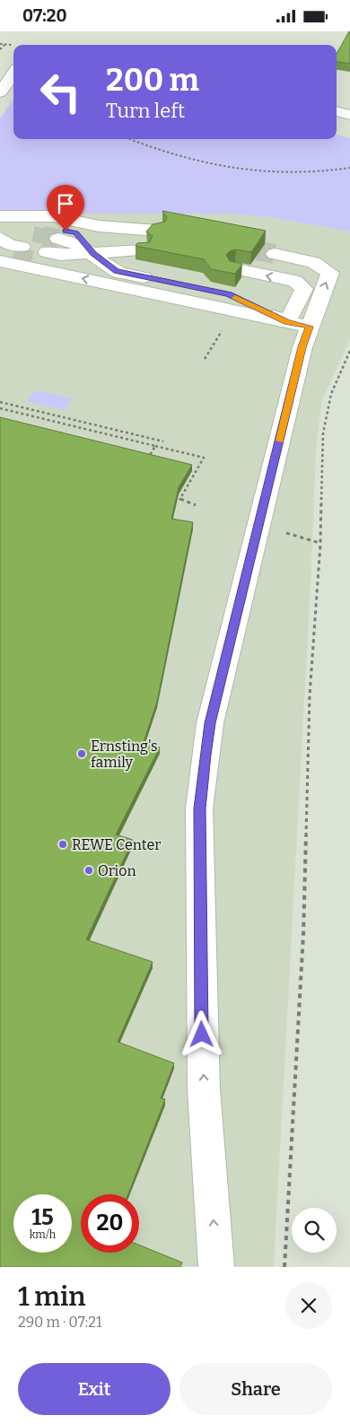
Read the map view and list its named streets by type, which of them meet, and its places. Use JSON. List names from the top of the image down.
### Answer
{
  "places": ["Ernsting's family", "REWE Center", "Orion"],
  "page": {
    "status": "07:20",
    "turn": ["200 m", "Turn left"],
    "speed": "15 km/h",
    "limit": "20",
    "heading": ["1 min", "290 m · 07:21"],
    "buttons": ["Exit", "Share"]
  }
}
